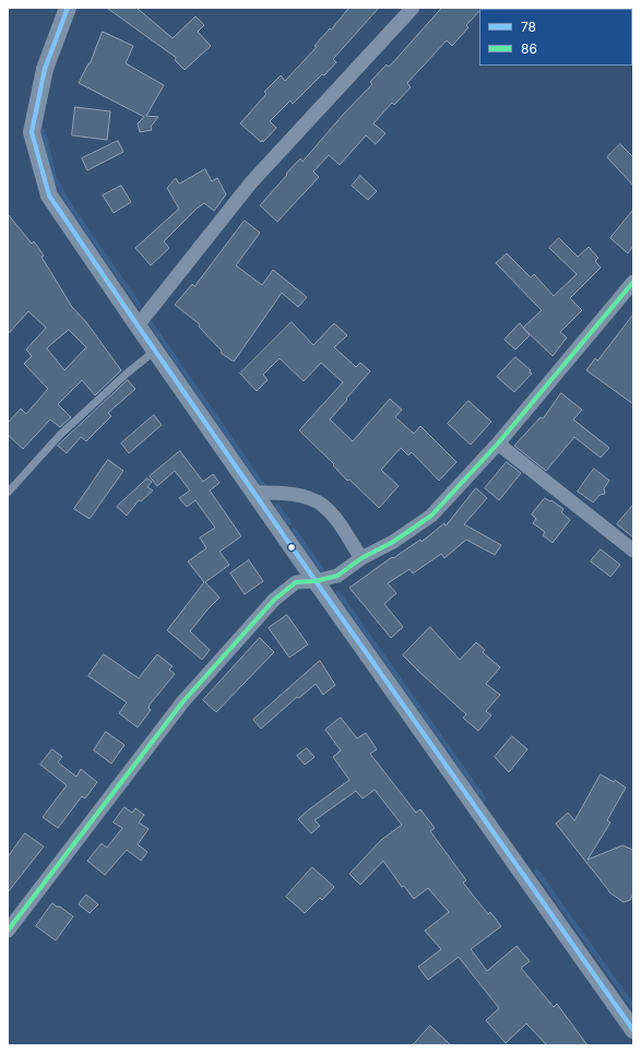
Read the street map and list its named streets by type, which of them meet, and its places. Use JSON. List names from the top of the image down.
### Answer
{
  "lines": ["transit line 78", "transit line 86"],
  "legend": ["78", "86"]
}
